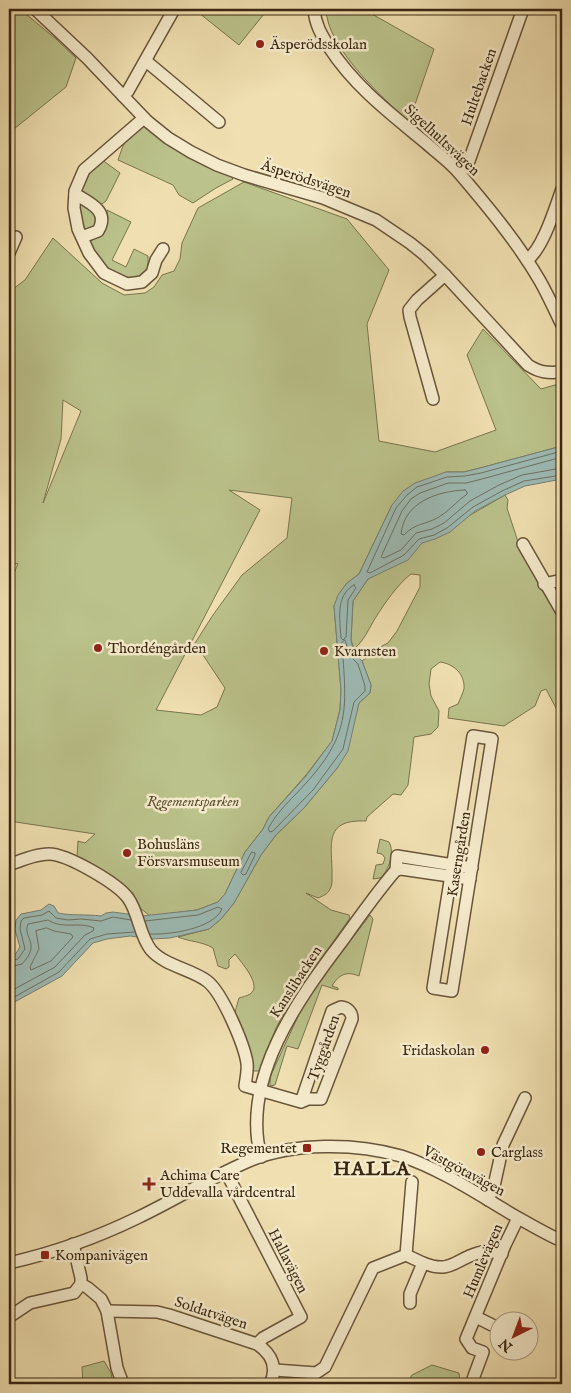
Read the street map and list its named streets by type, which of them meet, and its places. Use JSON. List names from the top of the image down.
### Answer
{
  "streets": {
    "street": [
      "Hultebacken",
      "Sigelhultsvägen",
      "Äsperödsvägen",
      "Kaserngården",
      "Kanslibacken",
      "Tyggården",
      "Västgötavägen",
      "Hallavägen",
      "Humlevägen",
      "Soldatvägen"
    ]
  },
  "crossings": [
    ["Hultebacken", "Sigelhultsvägen"],
    ["Kanslibacken", "Västgötavägen"],
    ["Västgötavägen", "Hallavägen"],
    ["Västgötavägen", "Humlevägen"],
    ["Hallavägen", "Soldatvägen"]
  ],
  "districts": ["HALLA"],
  "parks": ["Regementsparken"],
  "places": {
    "other": [
      "Äsperödsskolan",
      "Thordéngården",
      "Kvarnsten",
      "Bohusläns Försvarsmuseum",
      "Fridaskolan",
      "Carglass"
    ],
    "transit": ["Regementet", "Kompanivägen"],
    "health": ["Achima Care Uddevalla vårdcentral"]
  },
  "north": "bottom left"
}
